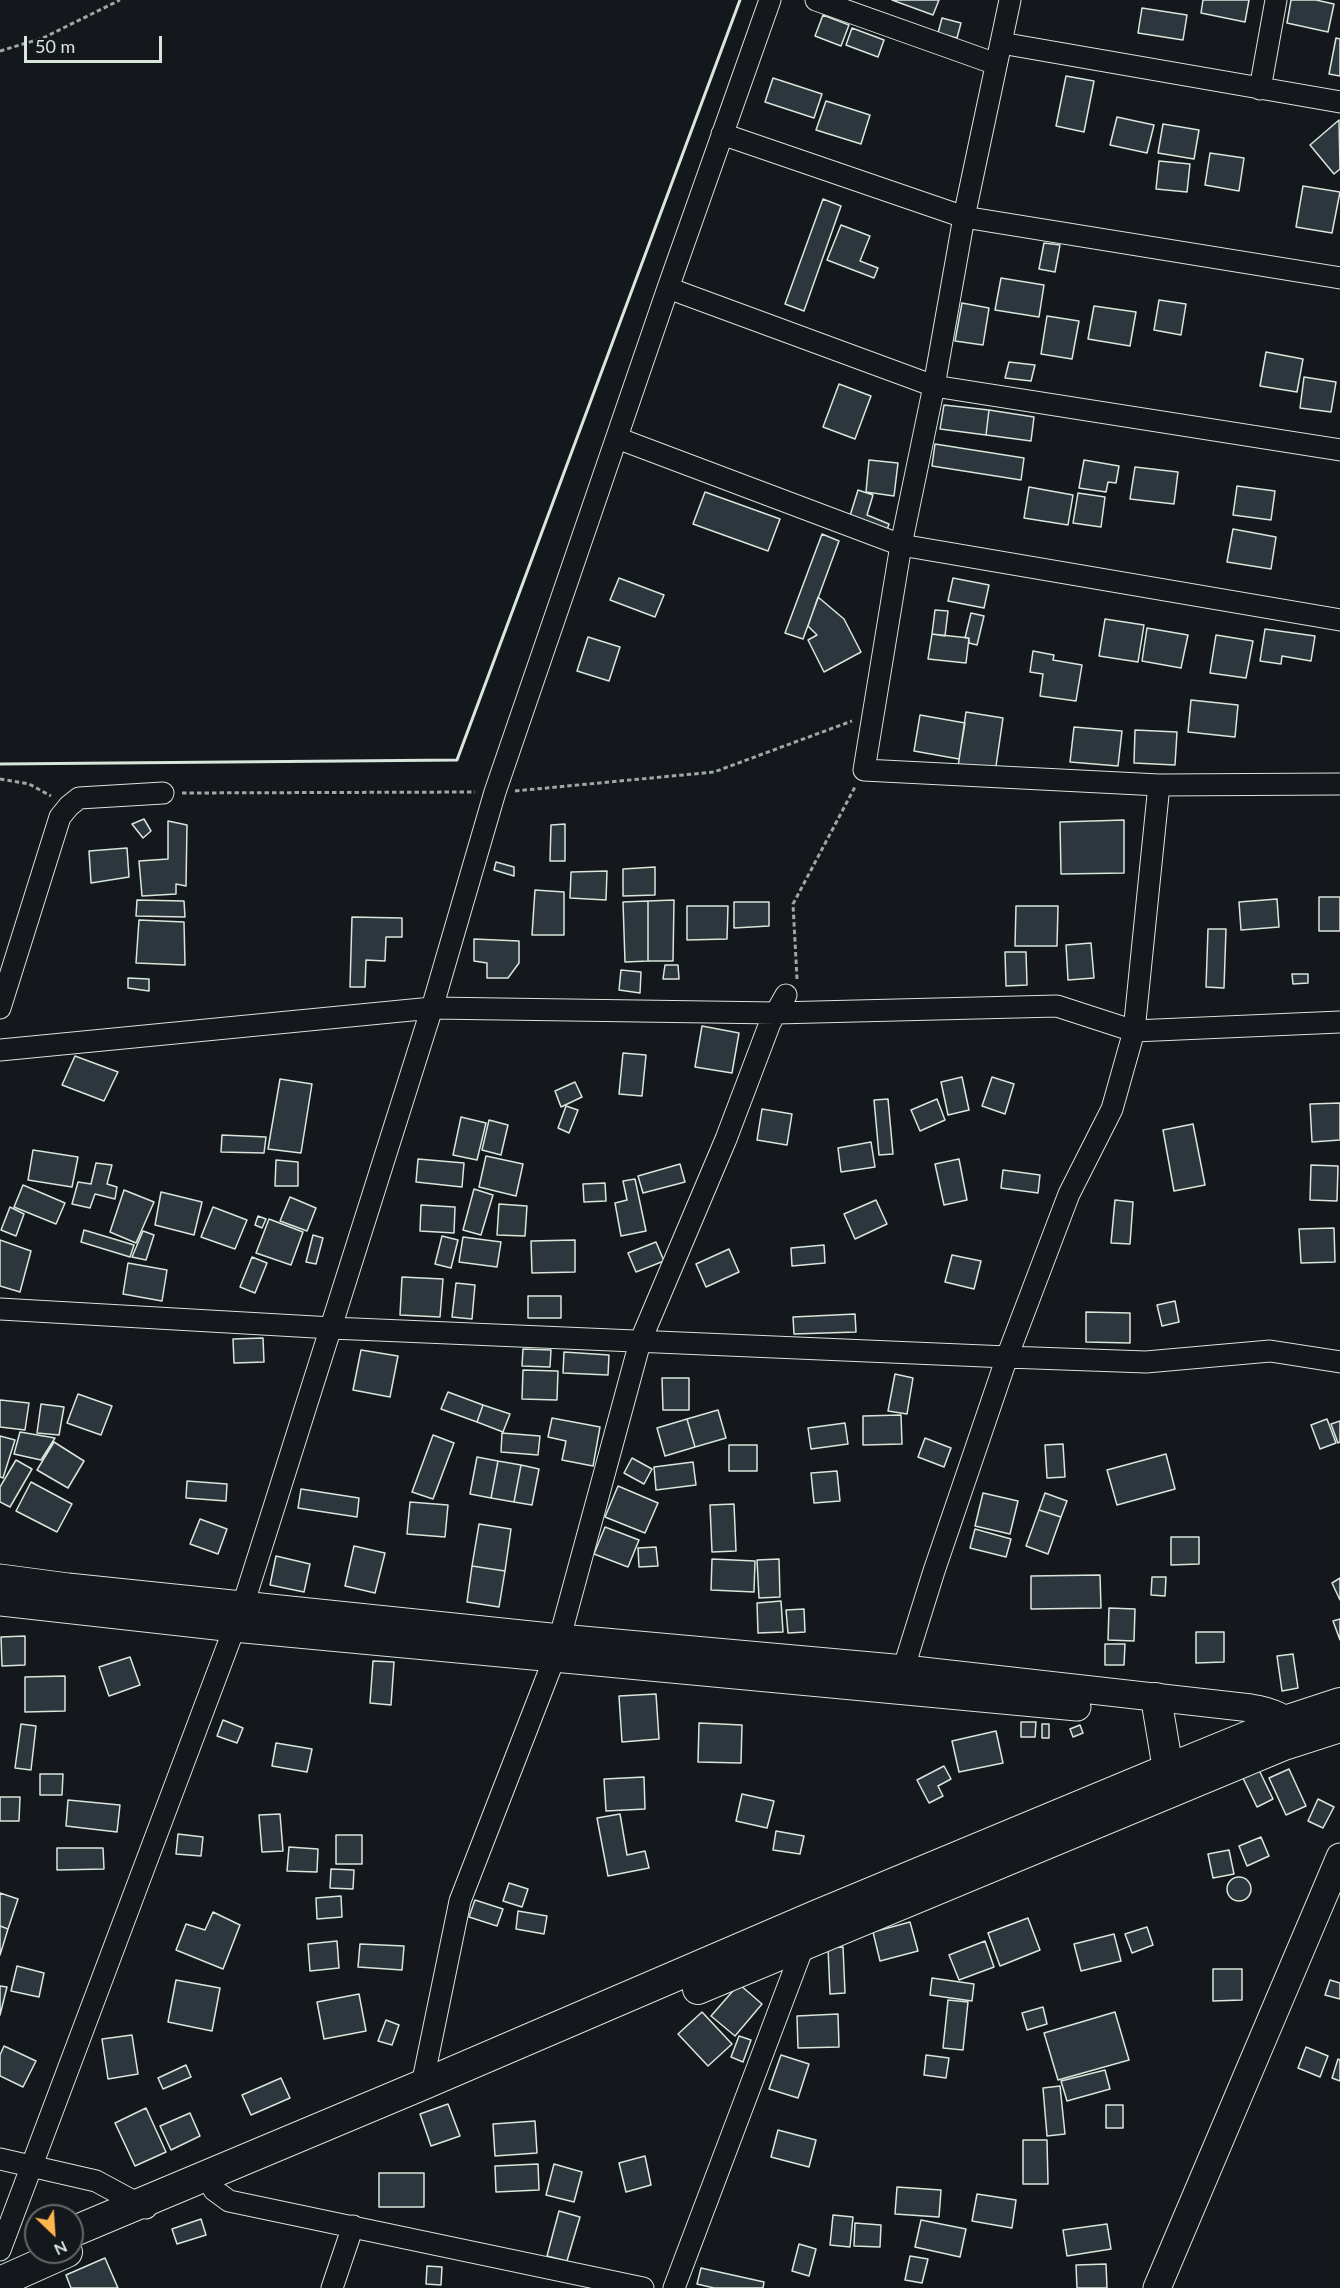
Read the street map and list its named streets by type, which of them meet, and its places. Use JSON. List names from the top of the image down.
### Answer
{
  "scale_bar": "50 m",
  "north": "bottom right"
}
